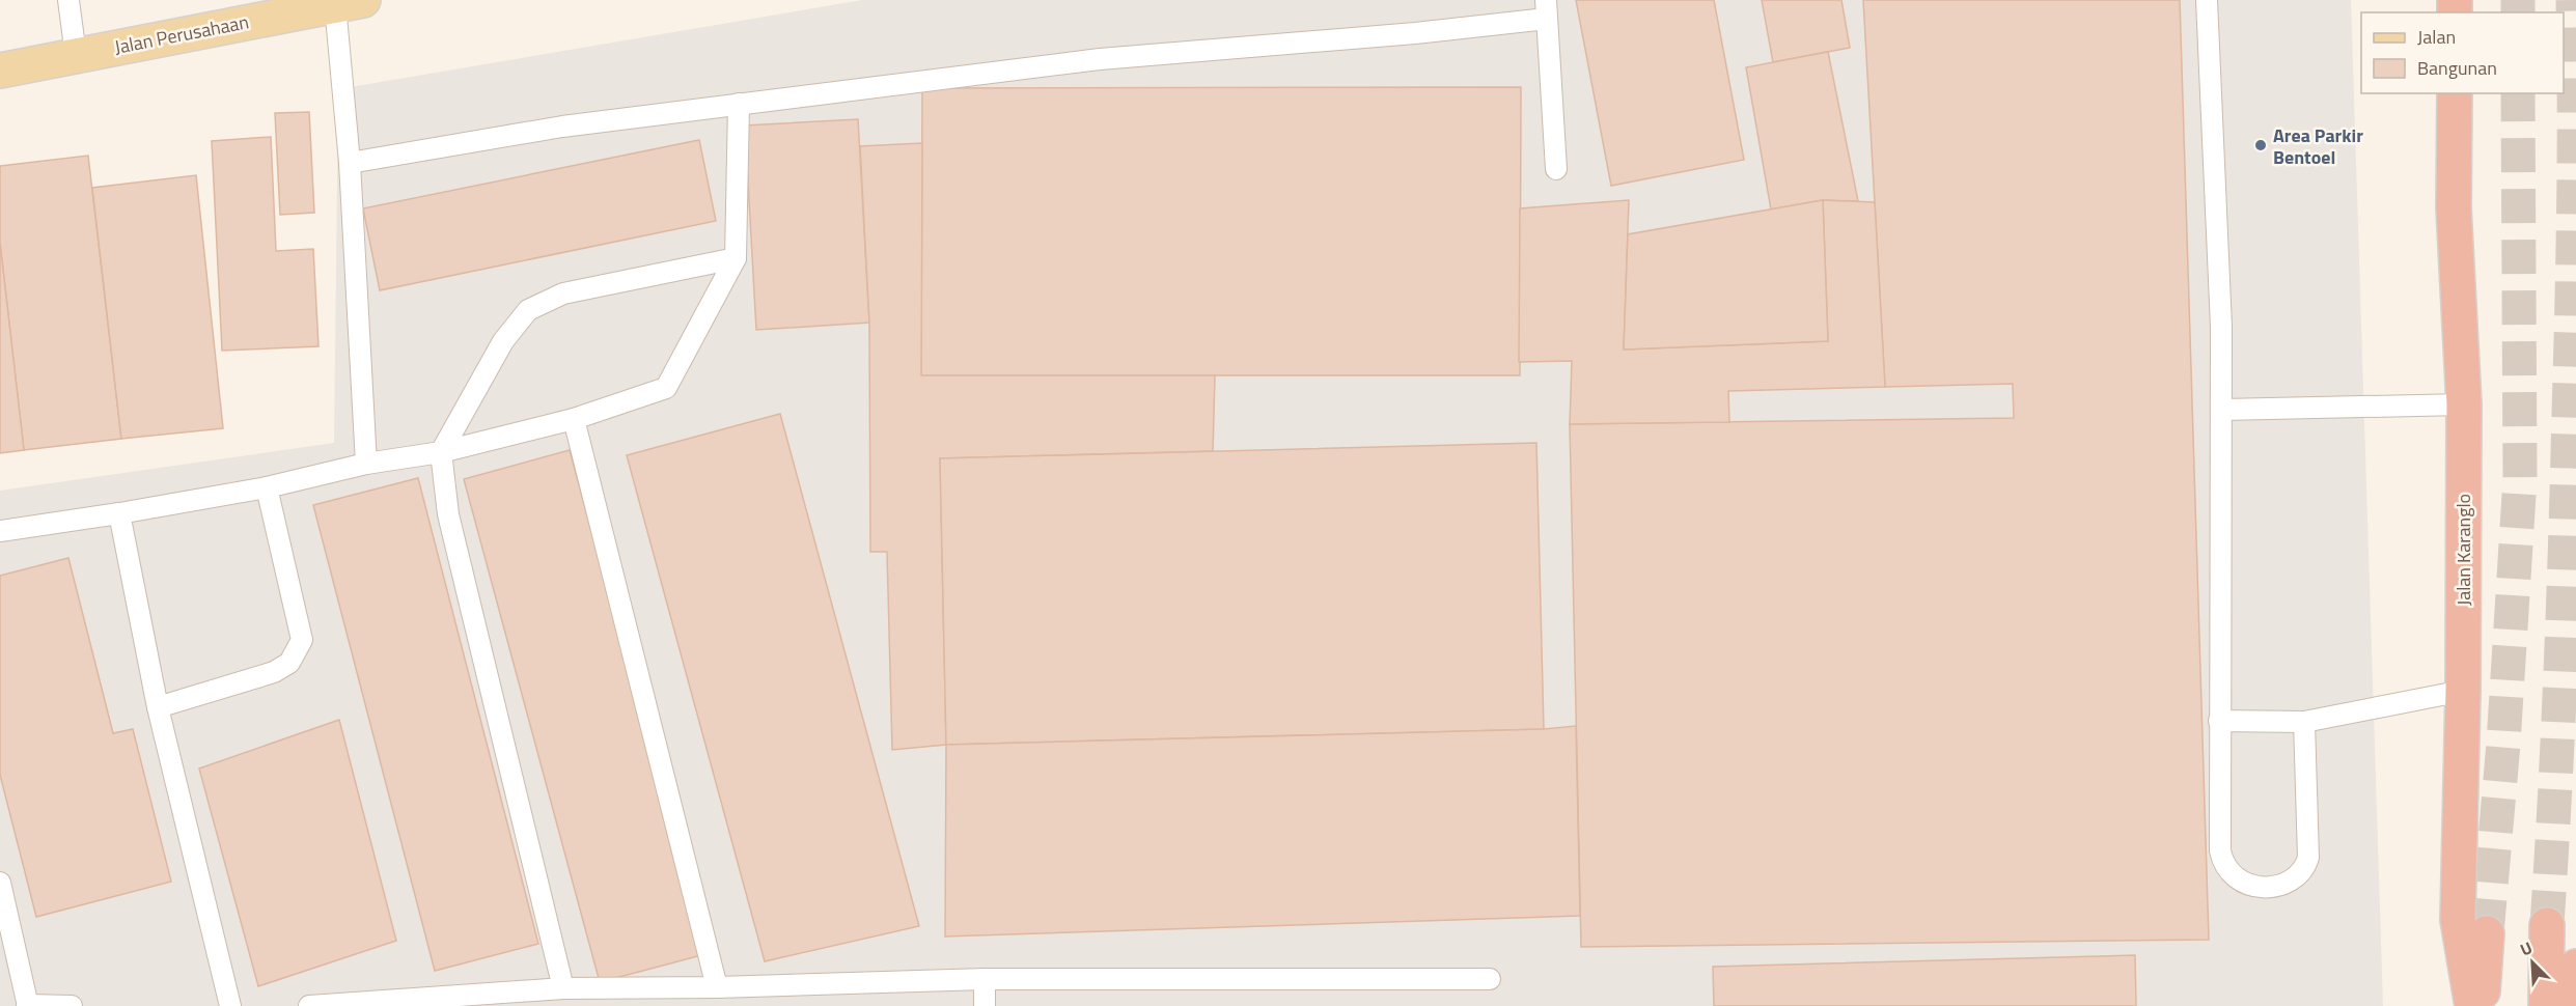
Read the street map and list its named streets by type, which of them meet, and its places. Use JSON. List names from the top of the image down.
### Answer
{
  "streets": {
    "highway": ["Jalan Karanglo"],
    "main road": ["Jalan Perusahaan"]
  },
  "places": ["Area Parkir Bentoel"],
  "legend": ["Jalan", "Bangunan"],
  "north": "top left"
}
